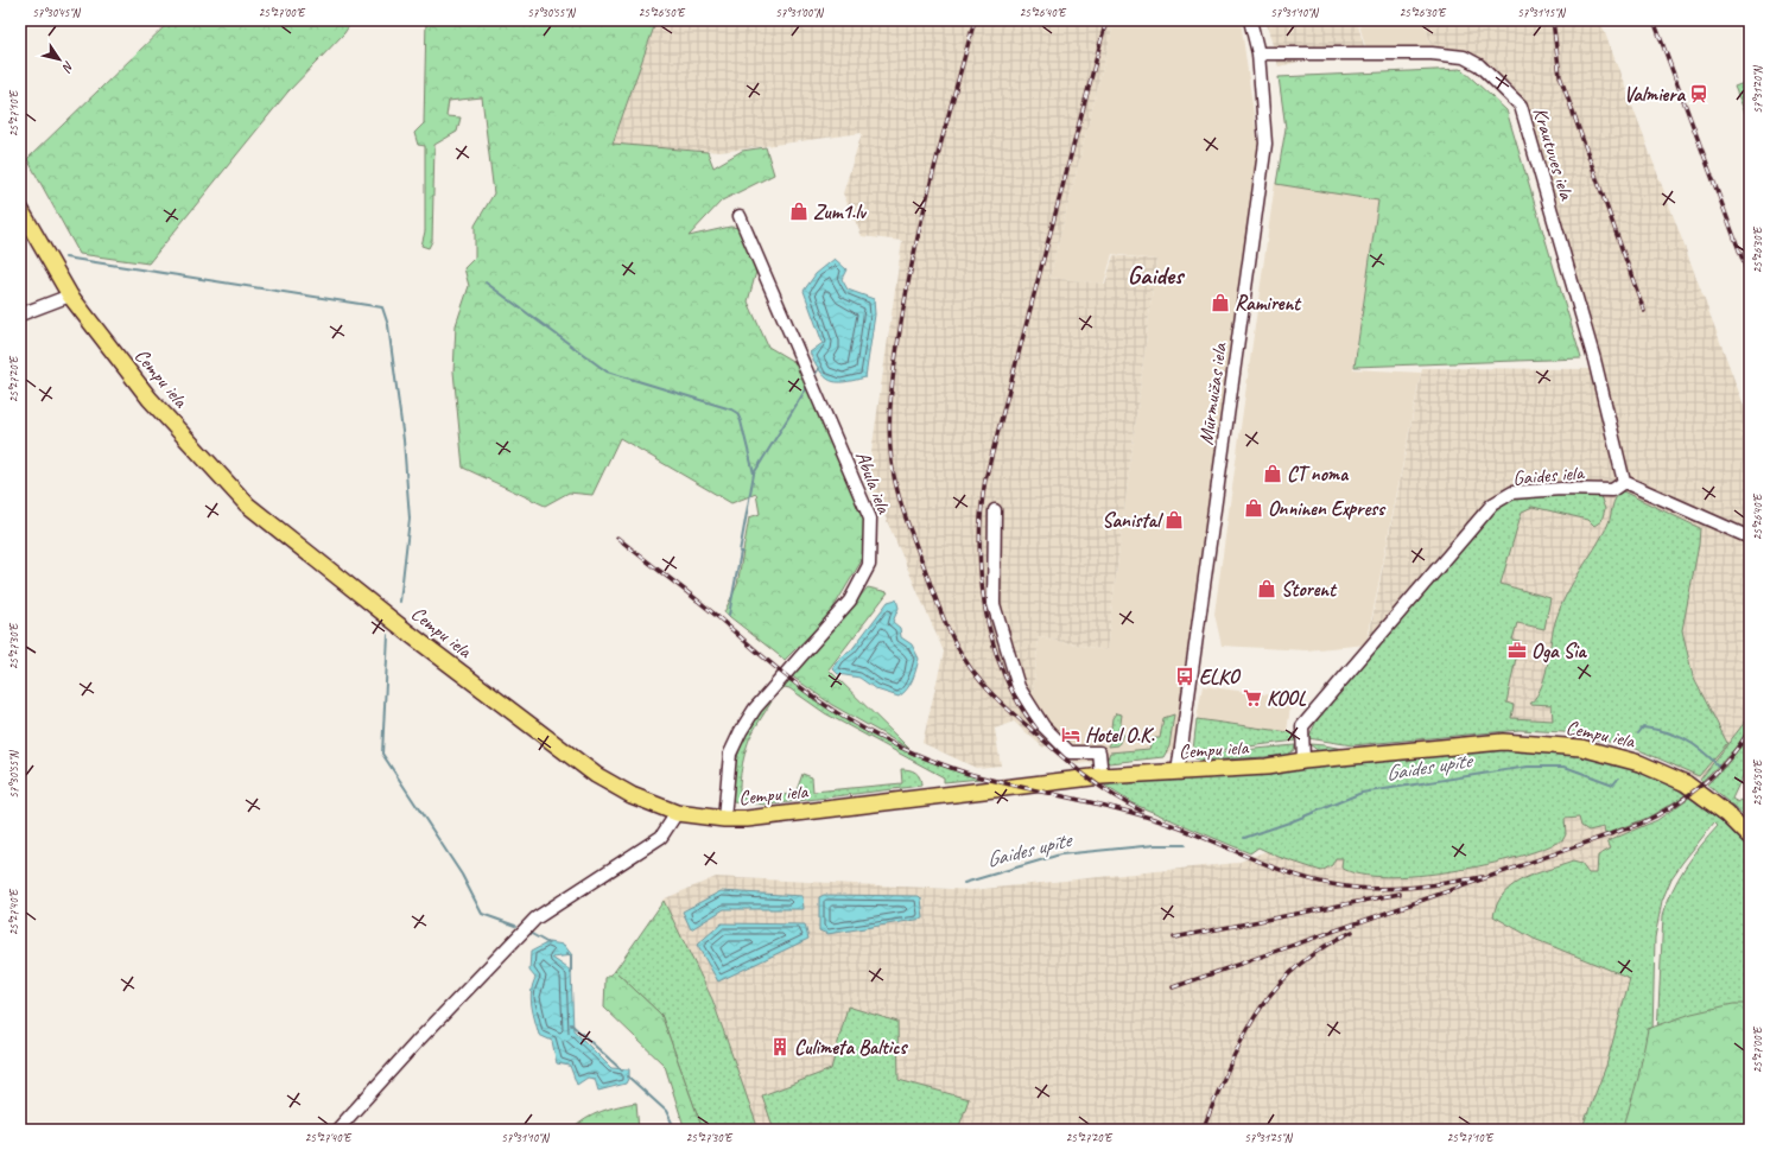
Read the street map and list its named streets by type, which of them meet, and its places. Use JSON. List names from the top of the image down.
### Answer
{
  "streets": {
    "main road": ["Cempu iela"],
    "street": [
      "Krautuves iela",
      "Mūrmuižas iela",
      "Gaides iela",
      "Abula iela"
    ]
  },
  "crossings": [
    ["Krautuves iela", "Mūrmuižas iela"],
    ["Krautuves iela", "Gaides iela"],
    ["Cempu iela", "Mūrmuižas iela"],
    ["Cempu iela", "Gaides iela"],
    ["Cempu iela", "Abula iela"]
  ],
  "districts": ["Gaides"],
  "water": ["Gaides upīte"],
  "places": {
    "station": ["Valmiera"],
    "shop": [
      "Zum1.lv",
      "Ramirent",
      "CT noma",
      "Onninen Express",
      "Sanistal",
      "Storent"
    ],
    "office": ["Oga Sia"],
    "bus stop": ["ELKO"],
    "supermarket": ["KOOL"],
    "hotel": ["Hotel O.K."],
    "building": ["Culimeta Baltics"]
  },
  "north": "bottom right",
  "coordinates": [
    "57°30'45\"N",
    "25°27'00\"E",
    "57°30'55\"N",
    "25°26'50\"E",
    "57°31'00\"N",
    "25°26'40\"E",
    "57°31'10\"N",
    "25°26'30\"E",
    "57°31'15\"N",
    "57°31'20\"N",
    "25°27'10\"E",
    "25°27'20\"E",
    "25°27'30\"E",
    "25°27'40\"E",
    "57°31'25\"N"
  ]
}
